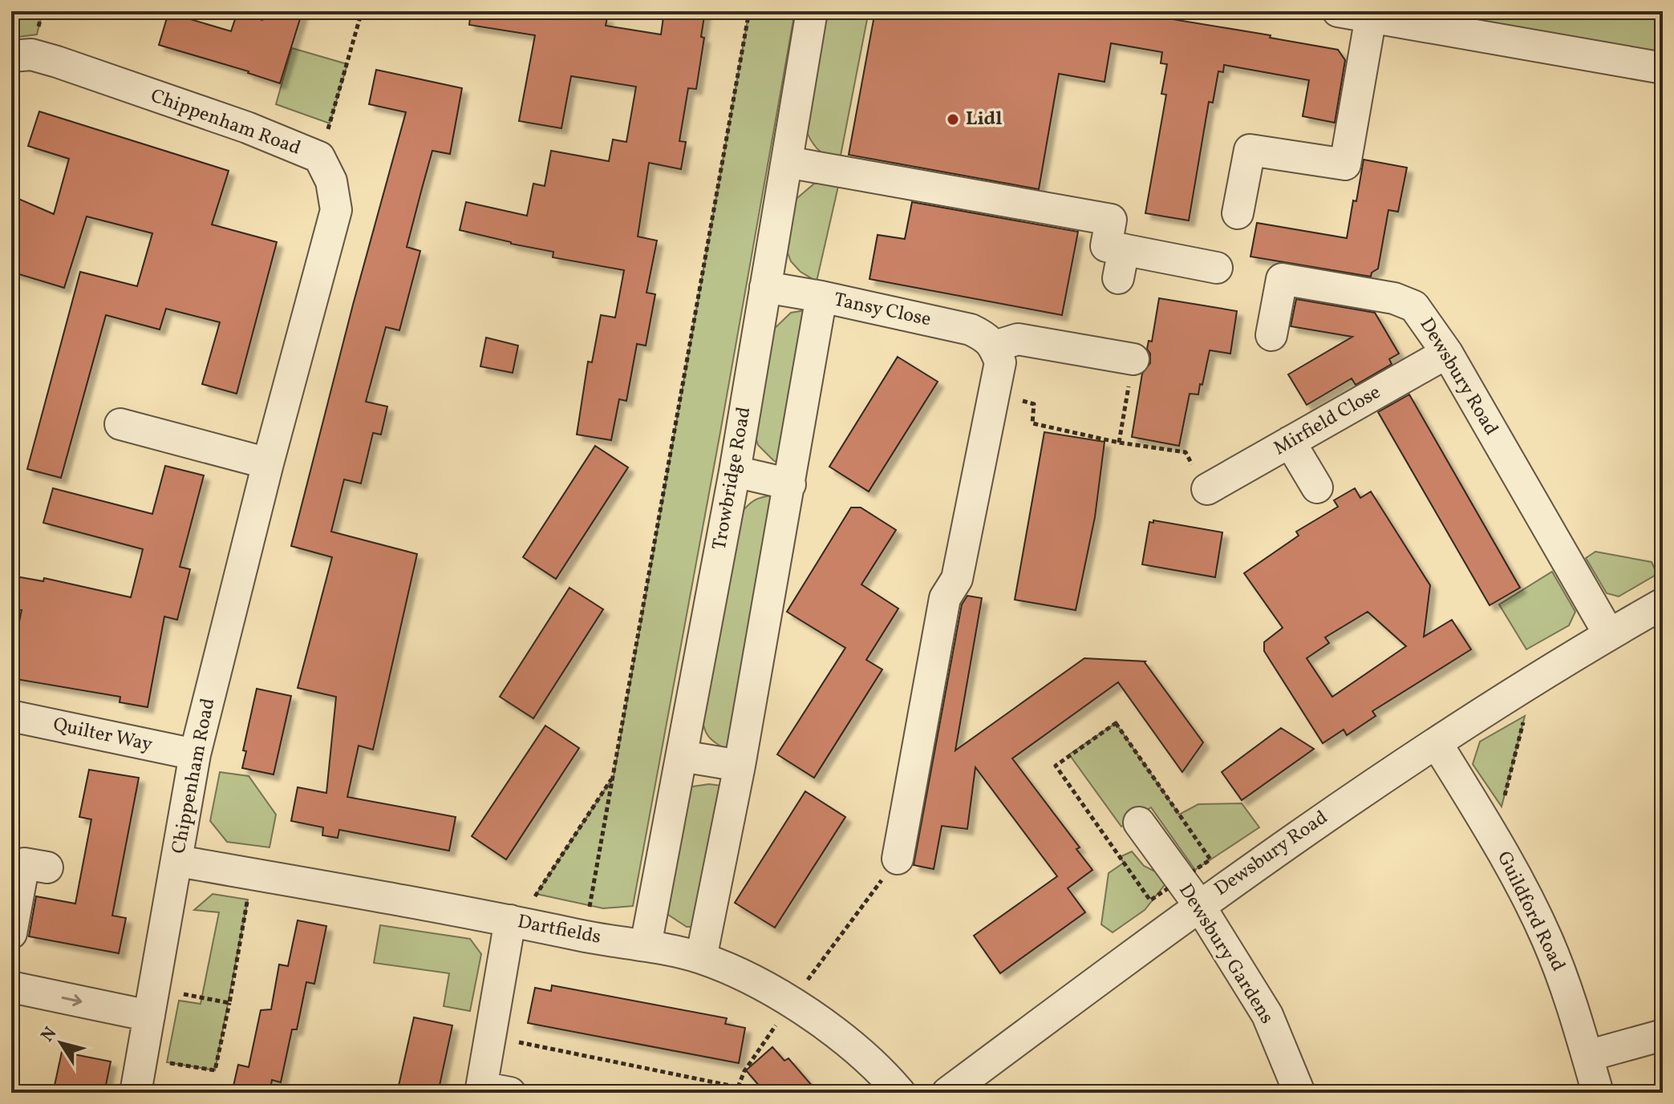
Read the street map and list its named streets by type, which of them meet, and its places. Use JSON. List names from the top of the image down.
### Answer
{
  "streets": {
    "street": [
      "Chippenham Road",
      "Tansy Close",
      "Dewsbury Road",
      "Mirfield Close",
      "Trowbridge Road",
      "Quilter Way",
      "Guildford Road",
      "Dartfields",
      "Dewsbury Gardens"
    ]
  },
  "crossings": [
    ["Chippenham Road", "Quilter Way"],
    ["Chippenham Road", "Dartfields"],
    ["Tansy Close", "Trowbridge Road"],
    ["Dewsbury Road", "Mirfield Close"],
    ["Dewsbury Road", "Guildford Road"],
    ["Dewsbury Road", "Dewsbury Gardens"],
    ["Trowbridge Road", "Dartfields"]
  ],
  "places": ["Lidl"],
  "north": "top left"
}
